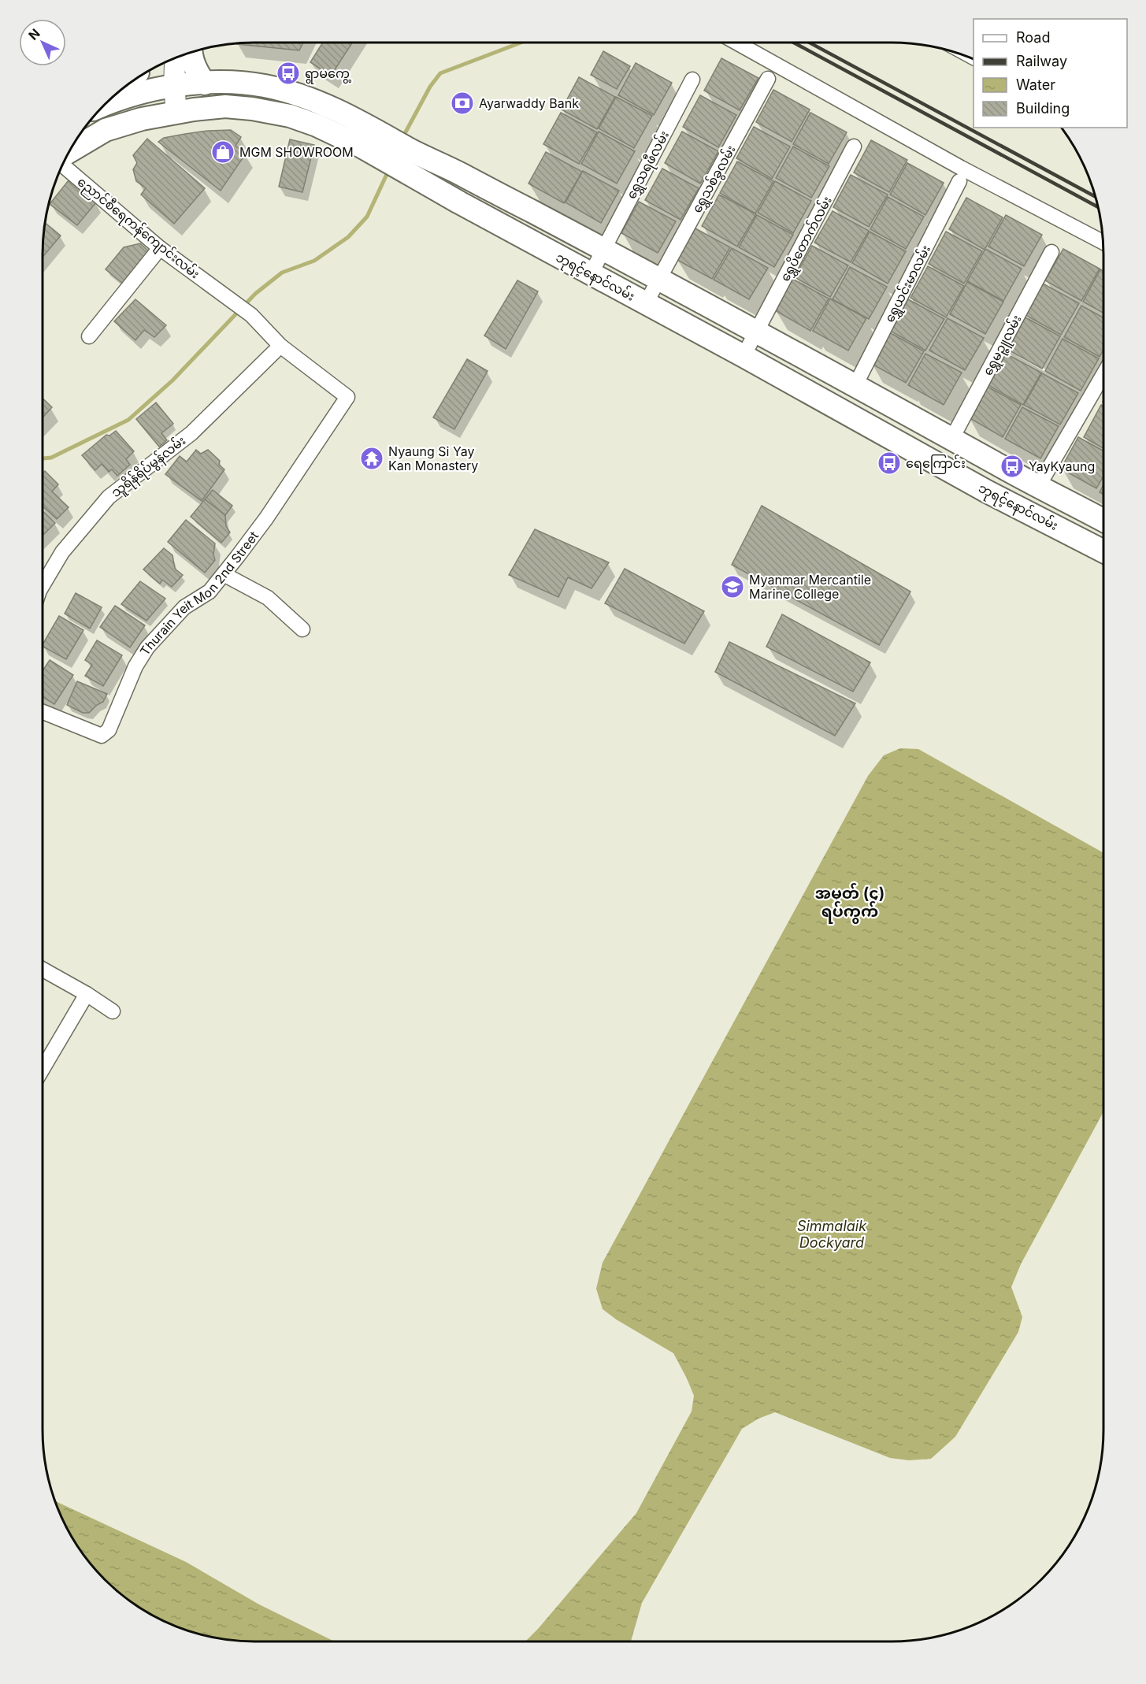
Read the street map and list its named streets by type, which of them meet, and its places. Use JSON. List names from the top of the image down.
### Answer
{
  "streets": {
    "main road": ["ဘုရင့်နောင်လမ်း"],
    "street": [
      "ရွှေသရဖီလမ်း",
      "ရွှေသစ်ခွလမ်း",
      "ညောင်စီရေကန်ကျောင်းလမ်း",
      "ရွှေပိတောက်လမ်း",
      "ရွှေယင်းမာလမ်း",
      "ရွှေမဉ္ဇူလမ်း",
      "သူရိန်ရိပ်မွန်လမ်း",
      "Thurain Yeit Mon 2nd Street"
    ]
  },
  "crossings": [
    ["ရွှေသရဖီလမ်း", "ဘုရင့်နောင်လမ်း"],
    ["ရွှေသစ်ခွလမ်း", "ဘုရင့်နောင်လမ်း"],
    ["ညောင်စီရေကန်ကျောင်းလမ်း", "သူရိန်ရိပ်မွန်လမ်း"],
    ["ညောင်စီရေကန်ကျောင်းလမ်း", "Thurain Yeit Mon 2nd Street"],
    ["ရွှေပိတောက်လမ်း", "ဘုရင့်နောင်လမ်း"],
    ["ဘုရင့်နောင်လမ်း", "ရွှေယင်းမာလမ်း"],
    ["ဘုရင့်နောင်လမ်း", "ရွှေမဉ္ဇူလမ်း"]
  ],
  "districts": ["အမှတ် (၄) ရပ်ကွက်"],
  "water": ["Simmalaik Dockyard"],
  "places": {
    "bus stop": ["ရွာမကွေ့", "ရေကြောင်း", "YayKyaung"],
    "bank": ["Ayarwaddy Bank"],
    "shop": ["MGM SHOWROOM"],
    "temple": ["Nyaung Si Yay Kan Monastery"],
    "school or university": ["Myanmar Mercantile Marine College"]
  },
  "legend": [
    "Road",
    "Railway",
    "Water",
    "Building"
  ],
  "north": "top left"
}
